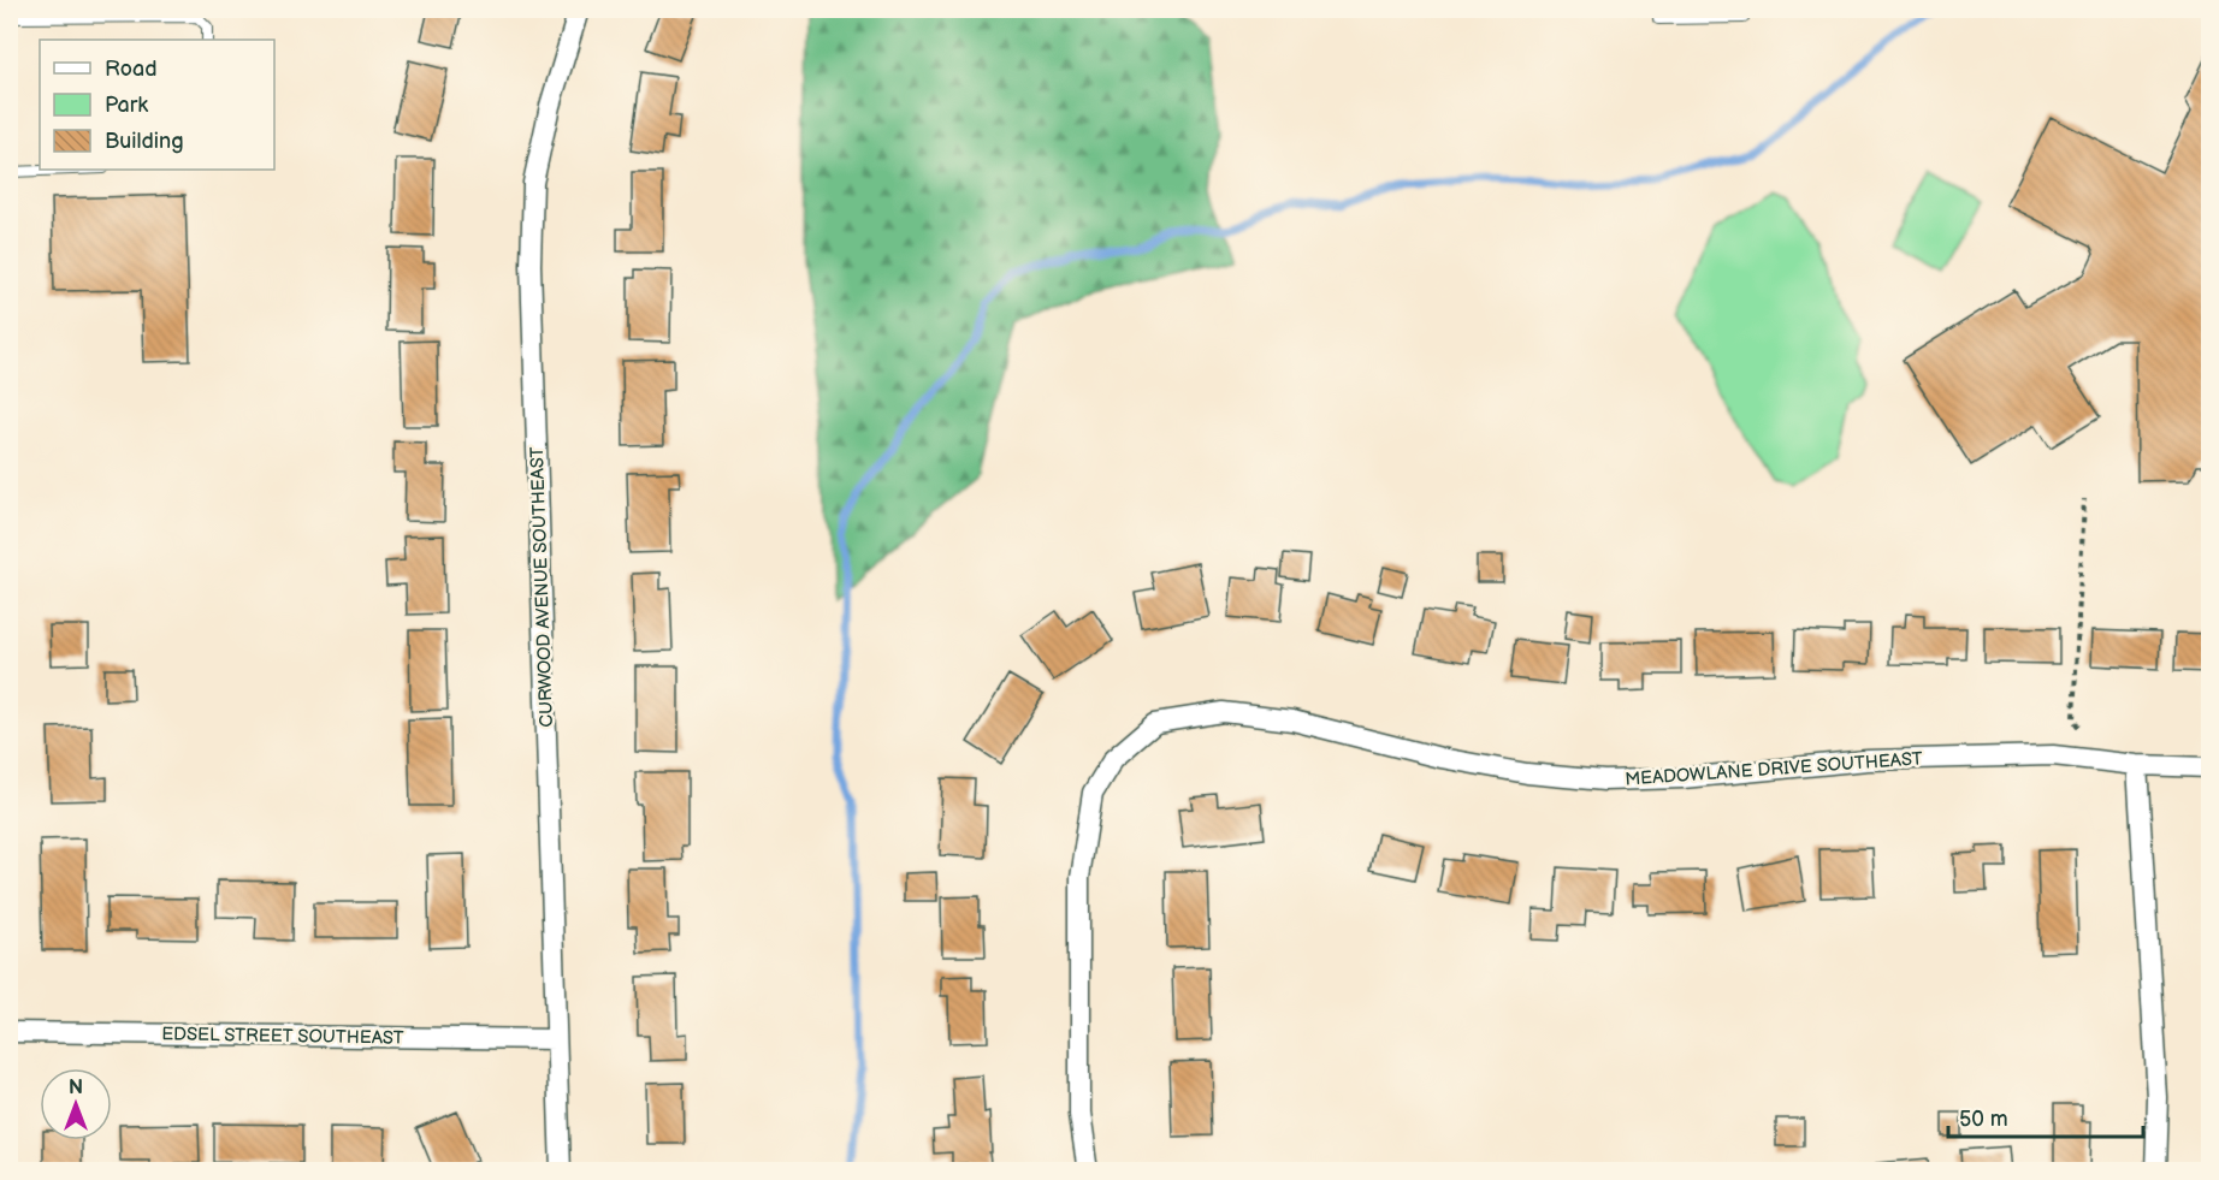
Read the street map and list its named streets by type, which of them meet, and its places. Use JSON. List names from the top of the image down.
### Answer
{
  "streets": {
    "street": ["CURWOOD AVENUE SOUTHEAST", "MEADOWLANE DRIVE SOUTHEAST", "EDSEL STREET SOUTHEAST"]
  },
  "crossings": [
    ["CURWOOD AVENUE SOUTHEAST", "EDSEL STREET SOUTHEAST"]
  ],
  "legend": ["Road", "Park", "Building"],
  "scale_bar": "50 m",
  "north": "top"
}
